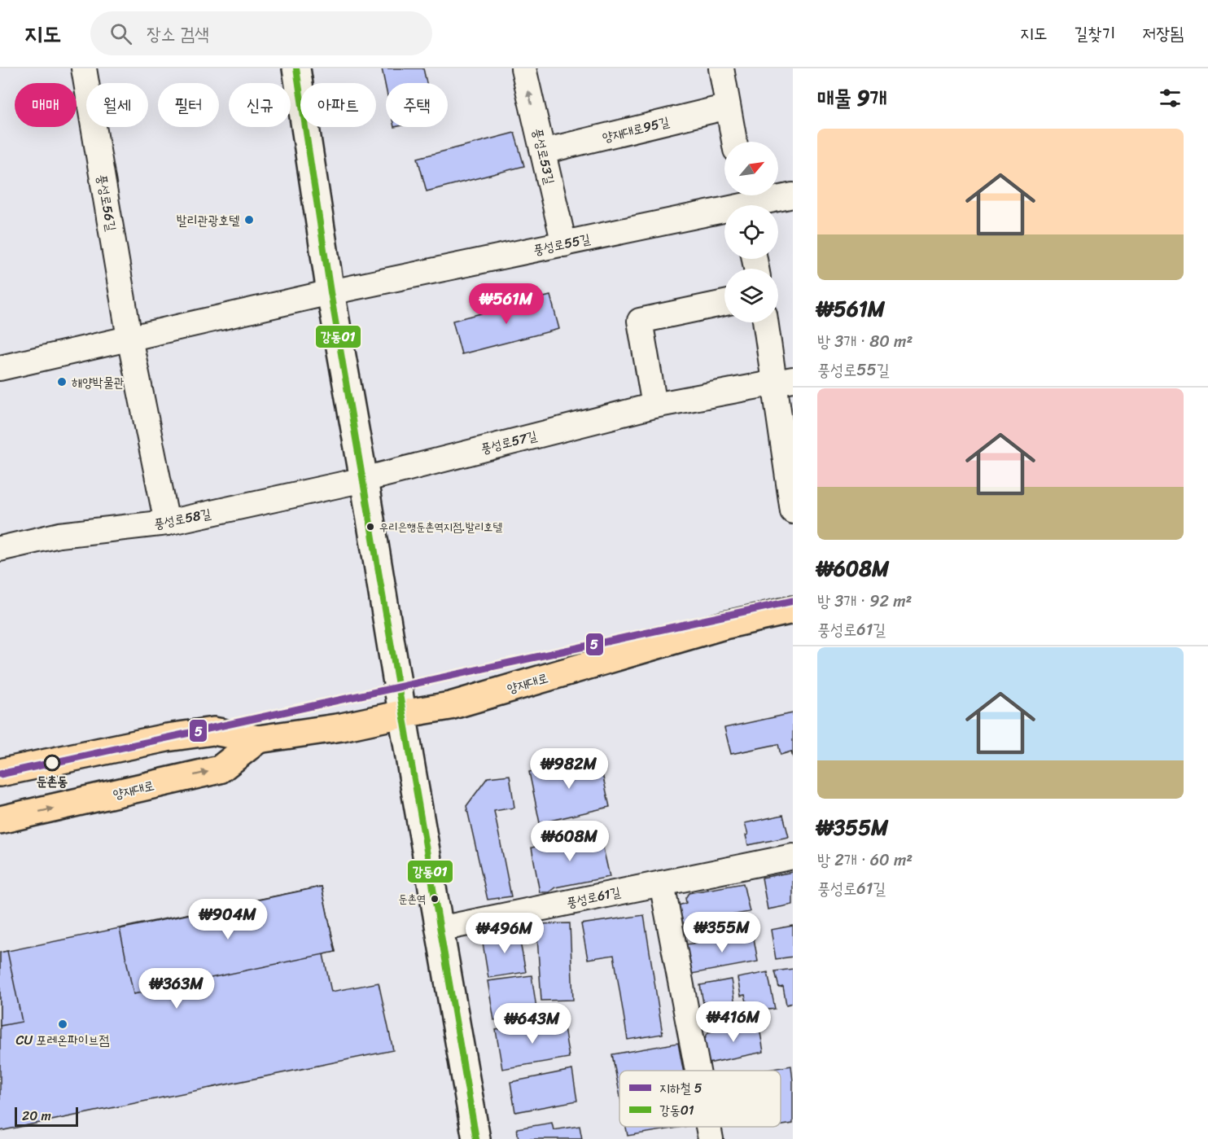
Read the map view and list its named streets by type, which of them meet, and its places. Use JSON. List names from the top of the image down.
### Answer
{
  "streets": {
    "main road": ["양재대로"],
    "street": [
      "양재대로95길",
      "풍성로53길",
      "풍성로56길",
      "풍성로55길",
      "풍성로57길",
      "풍성로58길",
      "풍성로61길"
    ]
  },
  "crossings": [
    ["양재대로95길", "풍성로53길"],
    ["풍성로53길", "풍성로55길"],
    ["풍성로56길", "풍성로58길"],
    ["풍성로57길", "풍성로58길"]
  ],
  "places": [
    "발리관광호텔",
    "해양박물관",
    "우리은행둔촌역지점.발리호텔",
    "둔촌동",
    "둔촌역",
    "CU 포레온파이브점"
  ],
  "lines": ["transit line 강동01", "metro line 5"],
  "legend": ["지하철 5", "강동01"],
  "scale_bar": "20 m",
  "north": "top right",
  "page": {
    "header": "지도",
    "search": "장소 검색",
    "nav": ["지도", "길찾기", "저장됨"],
    "heading": "매물 9개",
    "chip": [
      "매매",
      "월세",
      "필터",
      "신규",
      "아파트",
      "주택"
    ],
    "list": [
      {
        "name": "₩561M",
        "note": "방 3개 · 80 m² · 풍성로55길"
      },
      {
        "name": "₩608M",
        "note": "방 3개 · 92 m² · 풍성로61길"
      },
      {
        "name": "₩355M",
        "note": "방 2개 · 60 m² · 풍성로61길"
      }
    ],
    "price": [
      "₩561M",
      "₩982M",
      "₩608M",
      "₩904M",
      "₩355M",
      "₩496M",
      "₩363M",
      "₩416M",
      "₩643M"
    ],
    "scale": "20 m"
  }
}
